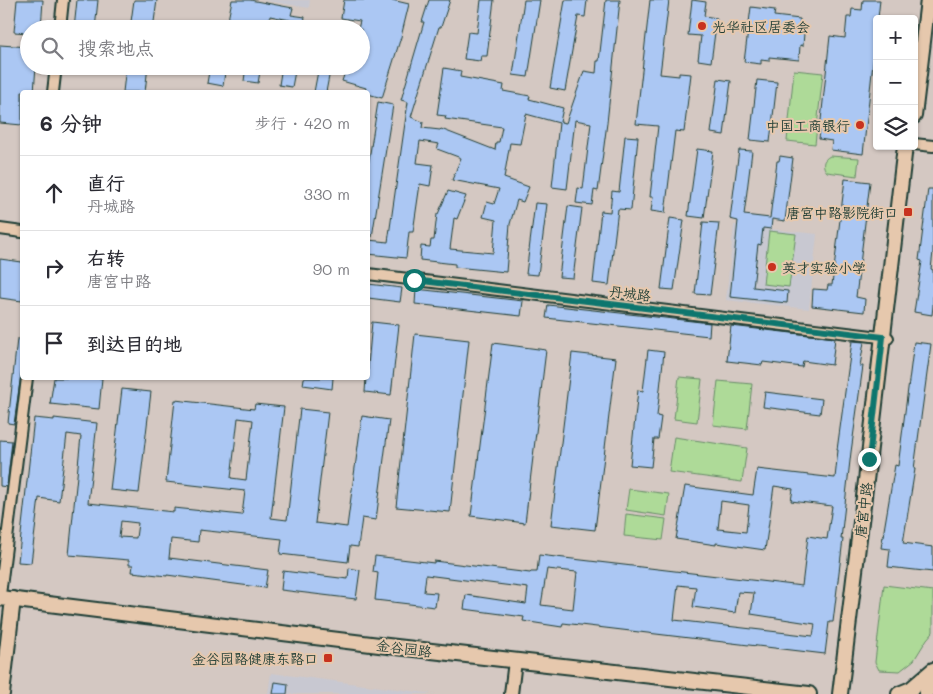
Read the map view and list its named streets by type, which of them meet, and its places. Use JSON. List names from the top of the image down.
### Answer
{
  "streets": {
    "main road": ["唐宫中路", "金谷园路"],
    "street": ["丹城路"]
  },
  "crossings": [
    ["丹城路", "唐宫中路"]
  ],
  "places": {
    "other": ["光华社区居委会", "中国工商银行", "英才实验小学"],
    "transit": ["唐宫中路影院街口", "金谷园路健康东路口"]
  },
  "page": {
    "map_buttons": ["+", "−"],
    "search": "搜索地点",
    "heading": ["6 分钟", "步行 · 420 m"],
    "list": [
      ["直行", "丹城路", "330 m"],
      ["右转", "唐宫中路", "90 m"],
      "到达目的地"
    ]
  }
}
